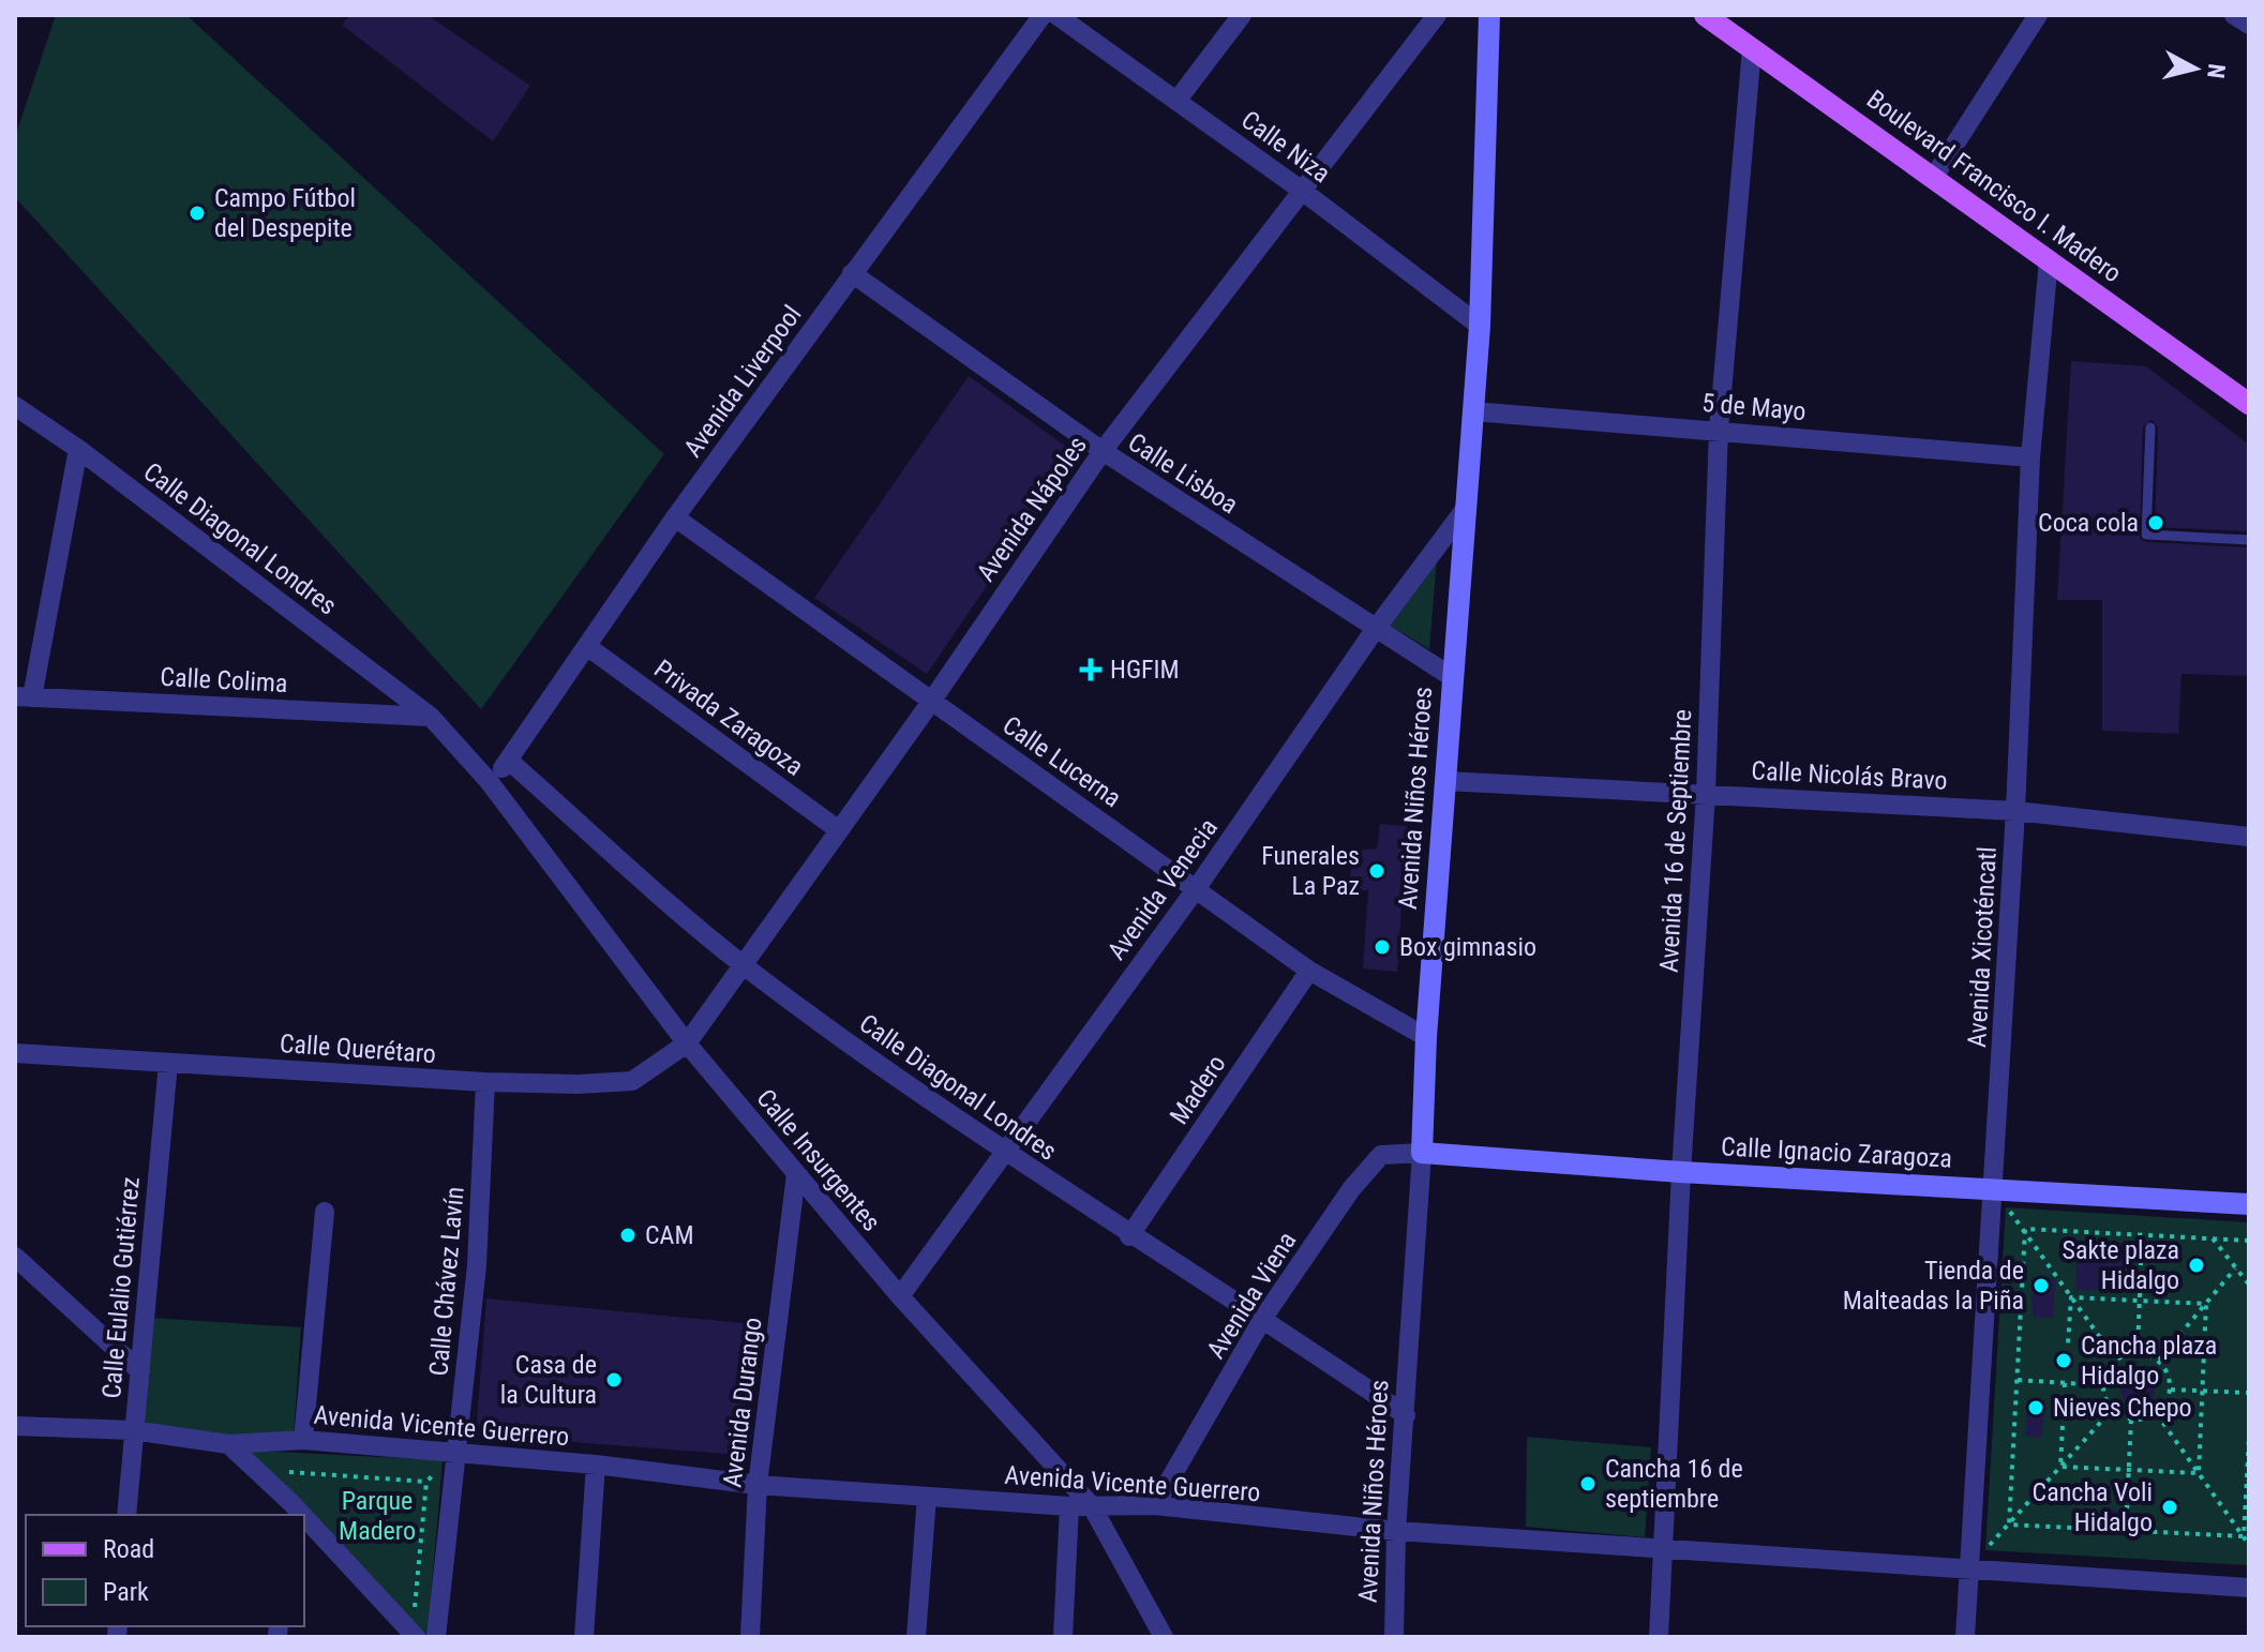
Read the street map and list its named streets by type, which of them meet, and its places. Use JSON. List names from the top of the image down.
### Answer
{
  "streets": {
    "main road": ["Boulevard Francisco I. Madero"],
    "street": [
      "Calle Niza",
      "Avenida Liverpool",
      "5 de Mayo",
      "Calle Lisboa",
      "Avenida Nápoles",
      "Calle Diagonal Londres",
      "Calle Colima",
      "Privada Zaragoza",
      "Calle Lucerna",
      "Calle Nicolás Bravo",
      "Avenida Niños Héroes",
      "Avenida 16 de Septiembre",
      "Avenida Venecia",
      "Avenida Xicoténcatl",
      "Calle Querétaro",
      "Madero",
      "Calle Ignacio Zaragoza",
      "Calle Insurgentes",
      "Calle Chávez Lavín",
      "Calle Eulalio Gutiérrez",
      "Avenida Viena",
      "Avenida Durango",
      "Avenida Vicente Guerrero"
    ]
  },
  "crossings": [
    ["Calle Niza", "Avenida Nápoles"],
    ["Calle Niza", "Avenida Niños Héroes"],
    ["Boulevard Francisco I. Madero", "Avenida 16 de Septiembre"],
    ["Boulevard Francisco I. Madero", "Avenida Xicoténcatl"],
    ["Avenida Liverpool", "Calle Lisboa"],
    ["Avenida Liverpool", "Calle Diagonal Londres"],
    ["Avenida Liverpool", "Privada Zaragoza"],
    ["Avenida Liverpool", "Calle Lucerna"],
    ["Avenida Liverpool", "Calle Insurgentes"],
    ["5 de Mayo", "Avenida Niños Héroes"],
    ["5 de Mayo", "Avenida 16 de Septiembre"],
    ["5 de Mayo", "Avenida Xicoténcatl"],
    ["Calle Lisboa", "Avenida Nápoles"],
    ["Calle Lisboa", "Avenida Niños Héroes"],
    ["Calle Lisboa", "Avenida Venecia"],
    ["Avenida Nápoles", "Calle Diagonal Londres"],
    ["Avenida Nápoles", "Privada Zaragoza"],
    ["Avenida Nápoles", "Calle Lucerna"],
    ["Avenida Nápoles", "Calle Querétaro"],
    ["Avenida Nápoles", "Calle Insurgentes"],
    ["Calle Diagonal Londres", "Calle Colima"],
    ["Calle Diagonal Londres", "Avenida Niños Héroes"],
    ["Calle Diagonal Londres", "Avenida Venecia"],
    ["Calle Diagonal Londres", "Madero"],
    ["Calle Diagonal Londres", "Calle Insurgentes"],
    ["Calle Diagonal Londres", "Avenida Viena"],
    ["Calle Colima", "Calle Insurgentes"],
    ["Calle Lucerna", "Avenida Niños Héroes"],
    ["Calle Lucerna", "Avenida Venecia"],
    ["Calle Lucerna", "Madero"],
    ["Calle Nicolás Bravo", "Avenida Niños Héroes"],
    ["Calle Nicolás Bravo", "Avenida 16 de Septiembre"],
    ["Calle Nicolás Bravo", "Avenida Xicoténcatl"],
    ["Avenida Niños Héroes", "Avenida Venecia"],
    ["Avenida Niños Héroes", "Calle Ignacio Zaragoza"],
    ["Avenida Niños Héroes", "Avenida Viena"],
    ["Avenida Niños Héroes", "Avenida Vicente Guerrero"],
    ["Avenida 16 de Septiembre", "Calle Ignacio Zaragoza"],
    ["Avenida 16 de Septiembre", "Avenida Vicente Guerrero"],
    ["Avenida Venecia", "Calle Insurgentes"],
    ["Avenida Xicoténcatl", "Calle Ignacio Zaragoza"],
    ["Avenida Xicoténcatl", "Avenida Vicente Guerrero"],
    ["Calle Querétaro", "Calle Insurgentes"],
    ["Calle Querétaro", "Calle Chávez Lavín"],
    ["Calle Querétaro", "Calle Eulalio Gutiérrez"],
    ["Calle Ignacio Zaragoza", "Avenida Viena"],
    ["Calle Insurgentes", "Avenida Durango"],
    ["Calle Insurgentes", "Avenida Vicente Guerrero"],
    ["Calle Chávez Lavín", "Avenida Vicente Guerrero"],
    ["Calle Eulalio Gutiérrez", "Avenida Vicente Guerrero"],
    ["Avenida Viena", "Avenida Vicente Guerrero"],
    ["Avenida Durango", "Avenida Vicente Guerrero"]
  ],
  "parks": ["Parque Madero"],
  "places": {
    "other": [
      "Campo Fútbol del Despepite",
      "Coca cola",
      "Funerales La Paz",
      "Box gimnasio",
      "CAM",
      "Sakte plaza Hidalgo",
      "Tienda de Malteadas la Piña",
      "Cancha plaza Hidalgo",
      "Casa de la Cultura",
      "Nieves Chepo",
      "Cancha 16 de septiembre",
      "Cancha Voli Hidalgo"
    ],
    "health": ["HGFIM"]
  },
  "legend": ["Road", "Park"],
  "north": "right"
}
